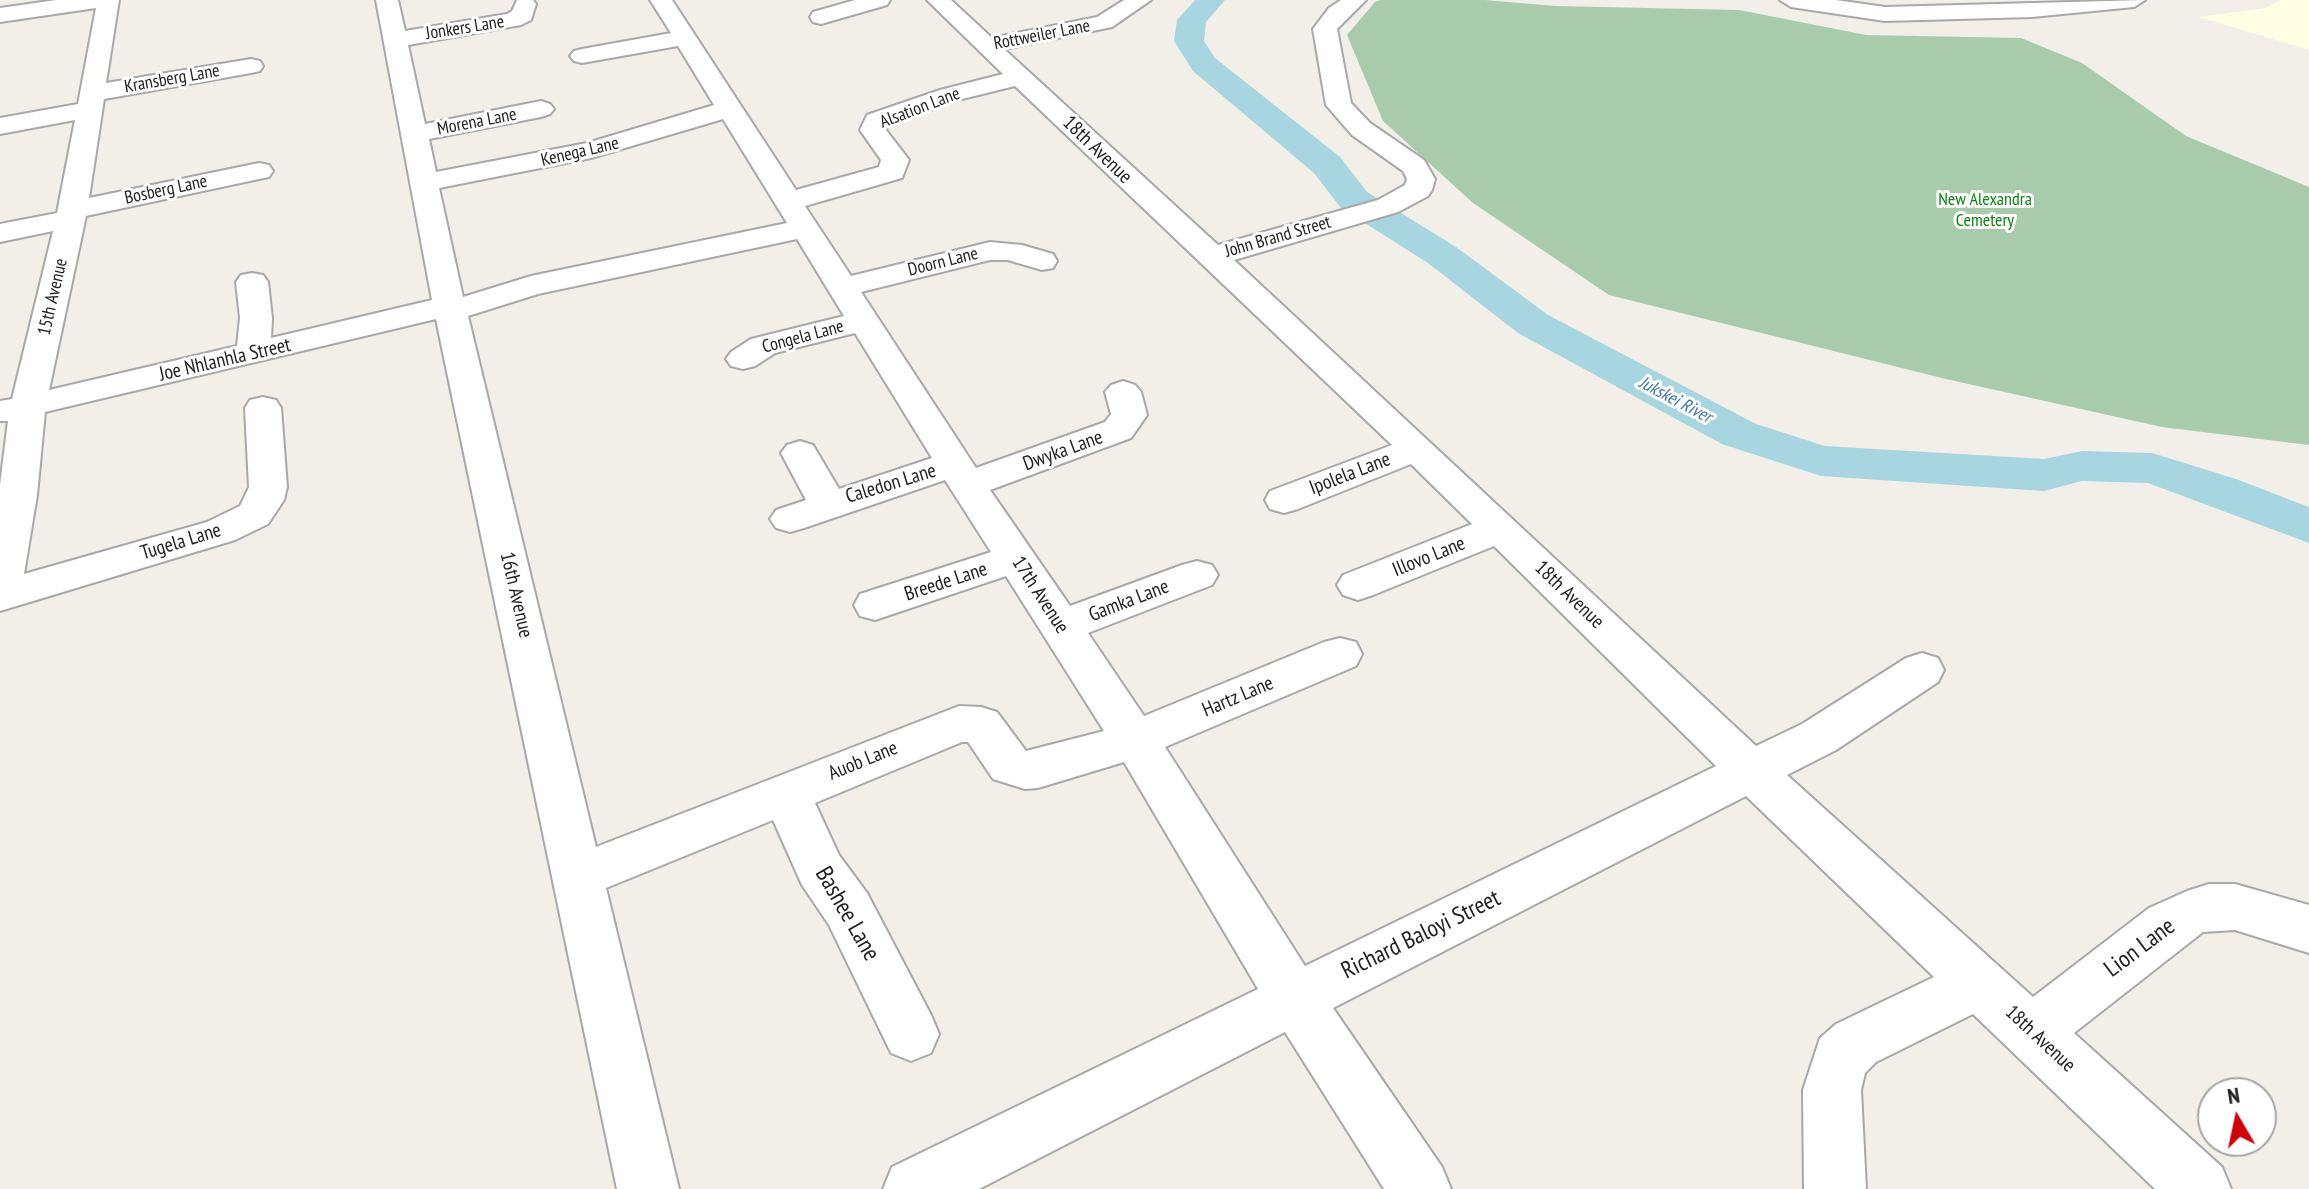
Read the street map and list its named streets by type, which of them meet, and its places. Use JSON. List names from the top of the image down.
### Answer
{
  "streets": {
    "street": [
      "Jonkers Lane",
      "Rottweiler Lane",
      "Kransberg Lane",
      "Alsation Lane",
      "Morena Lane",
      "18th Avenue",
      "Kenega Lane",
      "Bosberg Lane",
      "John Brand Street",
      "Doorn Lane",
      "15th Avenue",
      "Congela Lane",
      "Joe Nhlanhla Street",
      "Dwyka Lane",
      "Ipolela Lane",
      "Caledon Lane",
      "Tugela Lane",
      "Illovo Lane",
      "Breede Lane",
      "16th Avenue",
      "17th Avenue",
      "Gamka Lane",
      "Hartz Lane",
      "Auob Lane",
      "Bashee Lane",
      "Richard Baloyi Street",
      "Lion Lane"
    ]
  },
  "crossings": [
    ["Jonkers Lane", "16th Avenue"],
    ["Rottweiler Lane", "18th Avenue"],
    ["Kransberg Lane", "15th Avenue"],
    ["Alsation Lane", "18th Avenue"],
    ["Alsation Lane", "Joe Nhlanhla Street"],
    ["Alsation Lane", "17th Avenue"],
    ["Morena Lane", "16th Avenue"],
    ["18th Avenue", "John Brand Street"],
    ["18th Avenue", "Ipolela Lane"],
    ["18th Avenue", "Illovo Lane"],
    ["18th Avenue", "Richard Baloyi Street"],
    ["18th Avenue", "Lion Lane"],
    ["Kenega Lane", "16th Avenue"],
    ["Kenega Lane", "17th Avenue"],
    ["Bosberg Lane", "15th Avenue"],
    ["Doorn Lane", "Congela Lane"],
    ["Doorn Lane", "17th Avenue"],
    ["15th Avenue", "Joe Nhlanhla Street"],
    ["15th Avenue", "Tugela Lane"],
    ["Congela Lane", "17th Avenue"],
    ["Joe Nhlanhla Street", "16th Avenue"],
    ["Joe Nhlanhla Street", "17th Avenue"],
    ["Dwyka Lane", "Caledon Lane"],
    ["Dwyka Lane", "17th Avenue"],
    ["Caledon Lane", "17th Avenue"],
    ["Breede Lane", "17th Avenue"],
    ["16th Avenue", "Auob Lane"],
    ["17th Avenue", "Gamka Lane"],
    ["17th Avenue", "Hartz Lane"],
    ["17th Avenue", "Auob Lane"],
    ["17th Avenue", "Richard Baloyi Street"],
    ["Hartz Lane", "Auob Lane"],
    ["Auob Lane", "Bashee Lane"]
  ],
  "water": ["Jukskei River"],
  "parks": ["New Alexandra Cemetery"],
  "north": "top"
}
